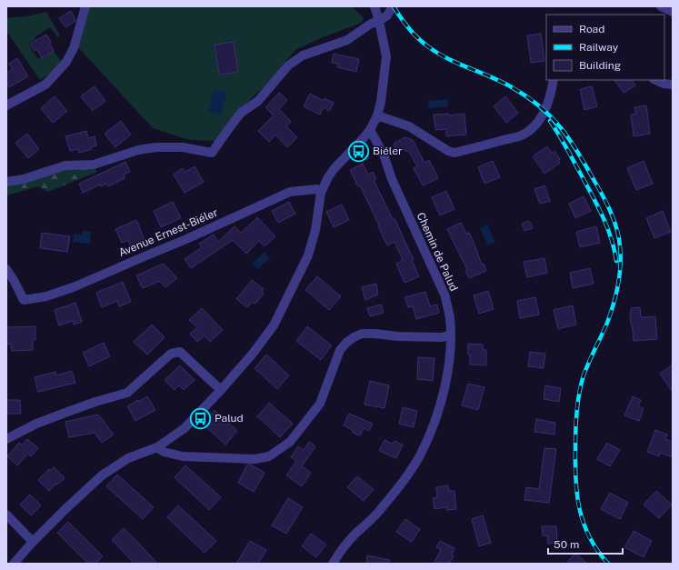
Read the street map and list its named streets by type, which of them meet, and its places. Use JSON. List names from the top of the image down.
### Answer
{
  "streets": {
    "street": ["Avenue Ernest-Biéler", "Chemin de Palud"]
  },
  "places": {
    "bus stop": ["Biéler", "Palud"]
  },
  "legend": ["Road", "Railway", "Building"],
  "scale_bar": "50 m"
}
